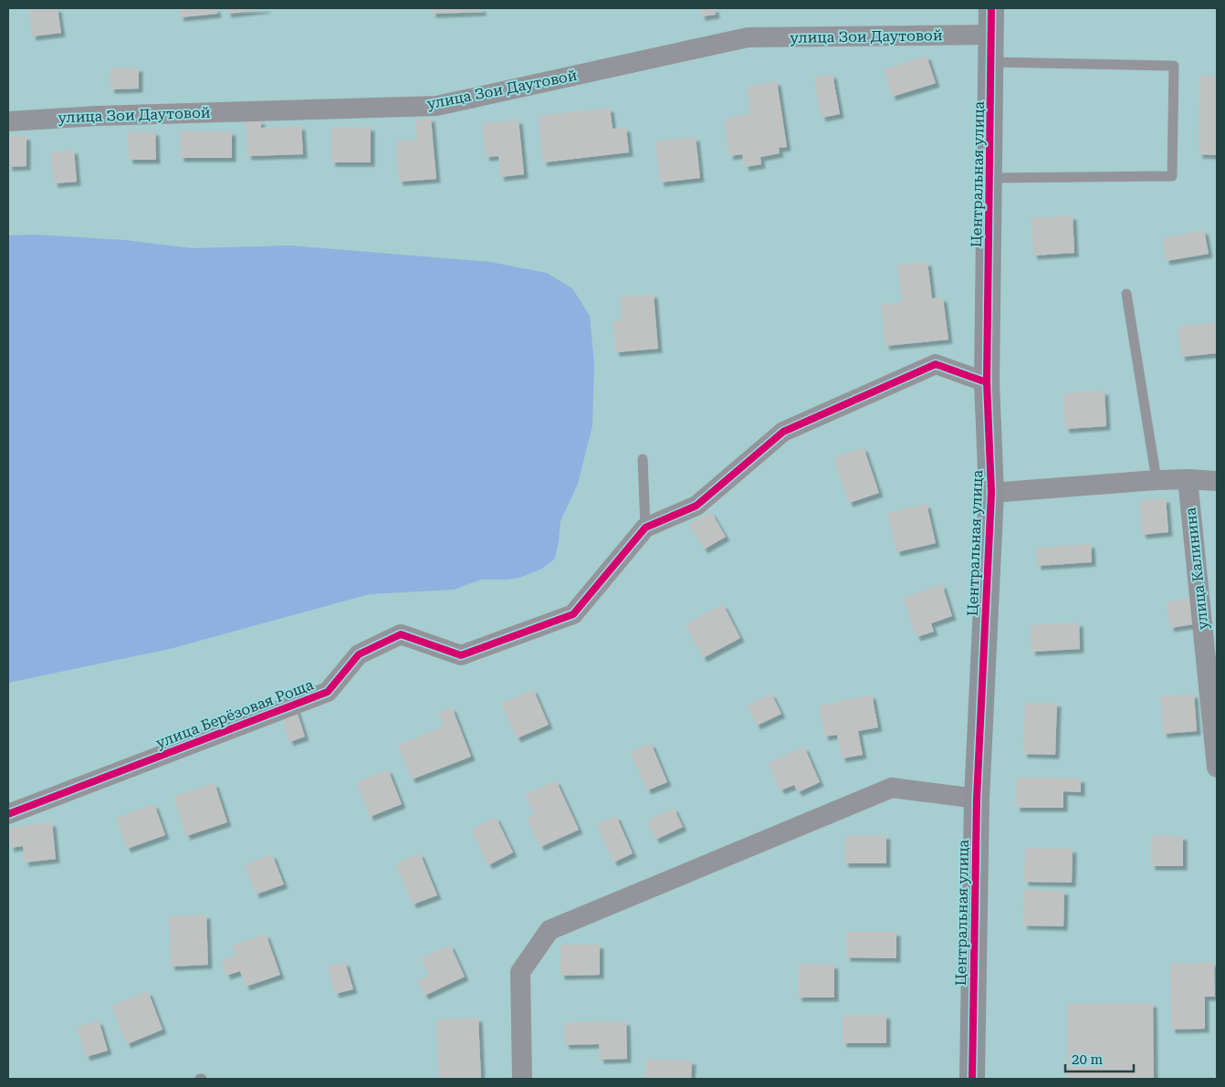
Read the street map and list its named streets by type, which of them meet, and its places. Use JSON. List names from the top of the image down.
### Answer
{
  "streets": {
    "street": [
      "улица Зои Даутовой",
      "Центральная улица",
      "улица Калинина",
      "улица Берёзовая Роща"
    ]
  },
  "crossings": [
    ["улица Зои Даутовой", "Центральная улица"],
    ["Центральная улица", "улица Берёзовая Роща"]
  ],
  "scale_bar": "20 m"
}
